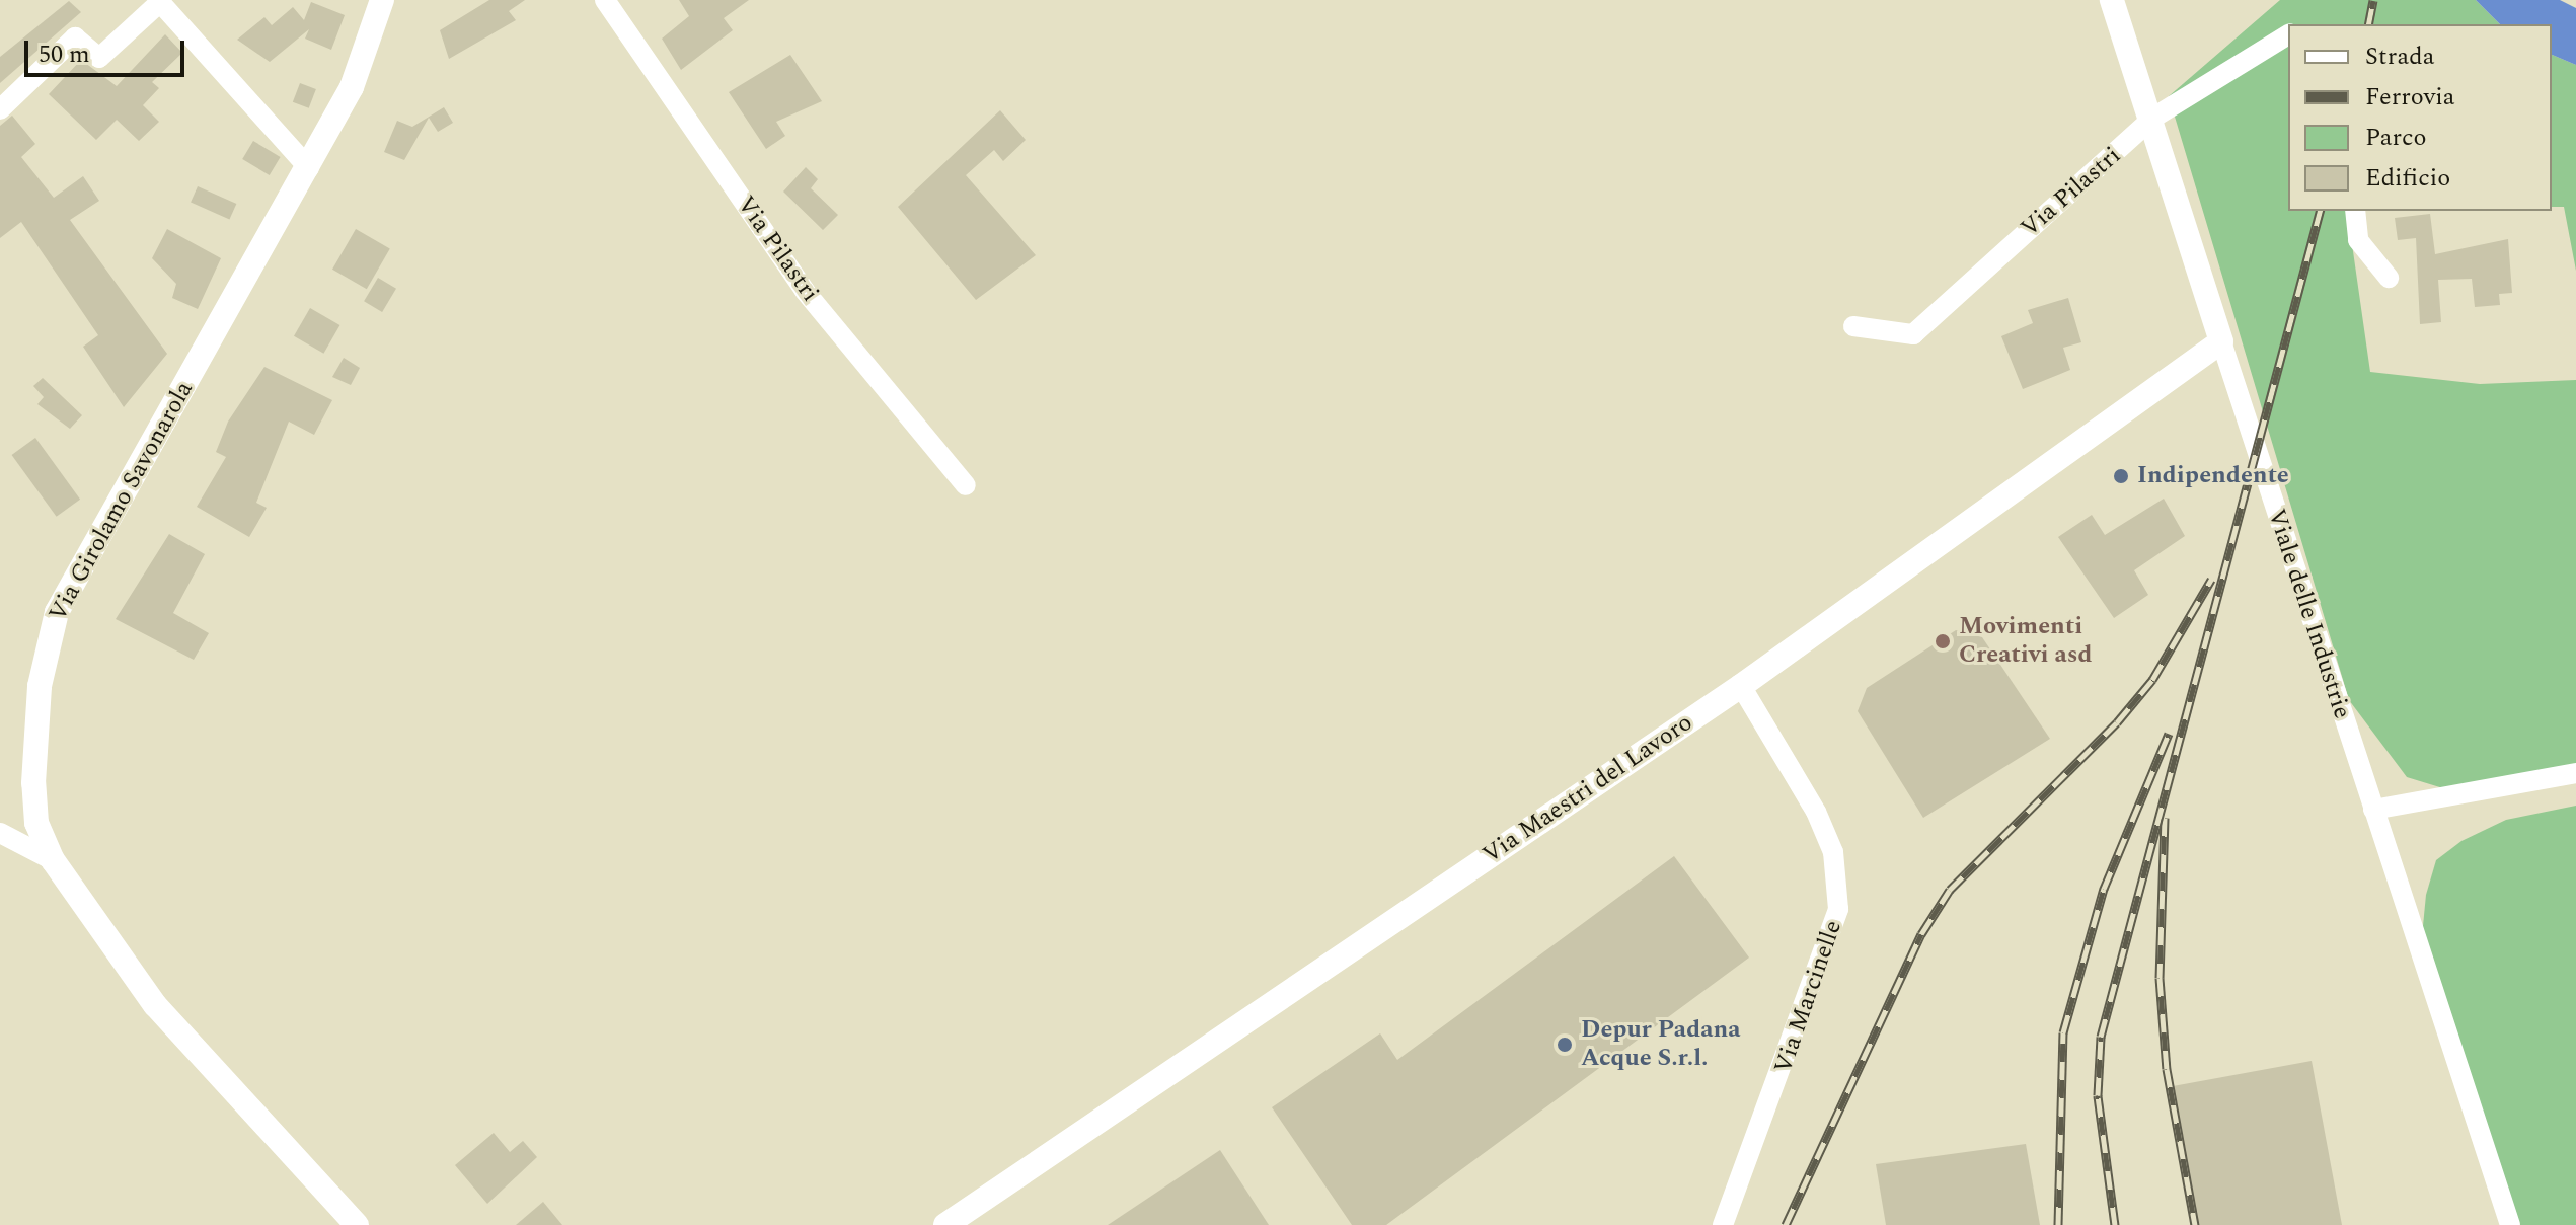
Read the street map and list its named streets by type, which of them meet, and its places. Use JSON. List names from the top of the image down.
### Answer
{
  "streets": {
    "street": [
      "Via Pilastri",
      "Via Girolamo Savonarola",
      "Viale delle Industrie",
      "Via Maestri del Lavoro",
      "Via Marcinelle"
    ]
  },
  "crossings": [
    ["Via Pilastri", "Viale delle Industrie"],
    ["Viale delle Industrie", "Via Maestri del Lavoro"],
    ["Via Maestri del Lavoro", "Via Marcinelle"]
  ],
  "places": ["Indipendente", "Movimenti Creativi asd", "Depur Padana Acque S.r.l."],
  "legend": [
    "Strada",
    "Ferrovia",
    "Parco",
    "Edificio"
  ],
  "scale_bar": "50 m"
}
